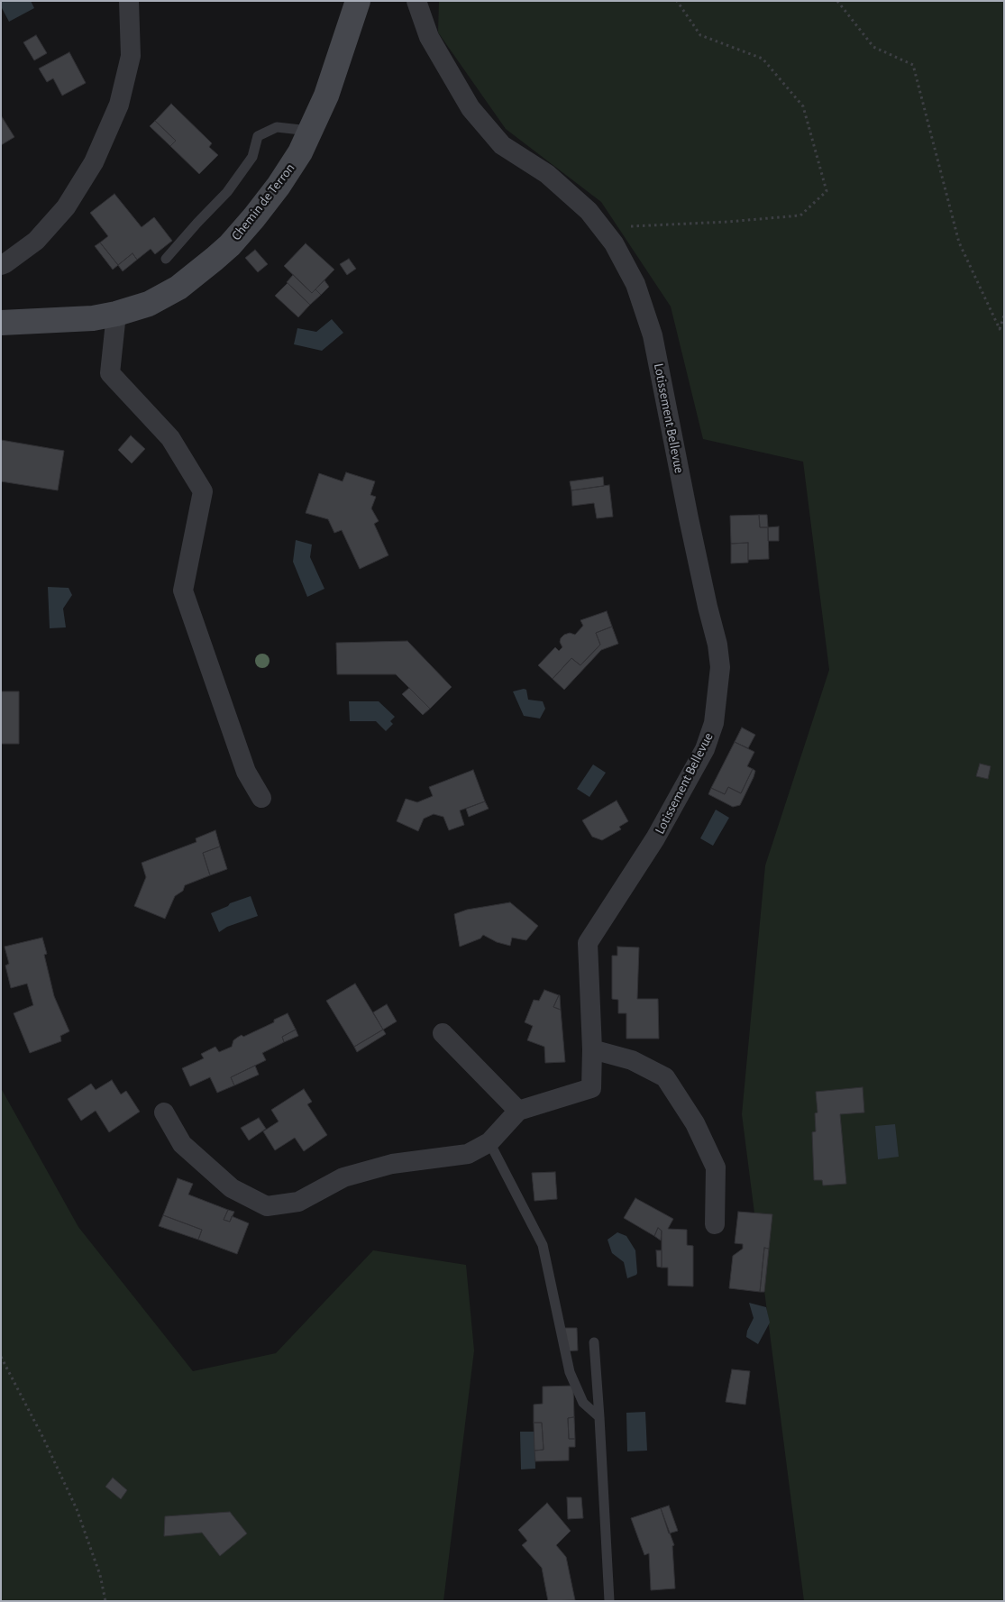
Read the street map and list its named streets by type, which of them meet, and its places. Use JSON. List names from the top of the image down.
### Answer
{
  "streets": {
    "street": ["Chemin de Terron", "Lotissement Bellevue"]
  }
}
